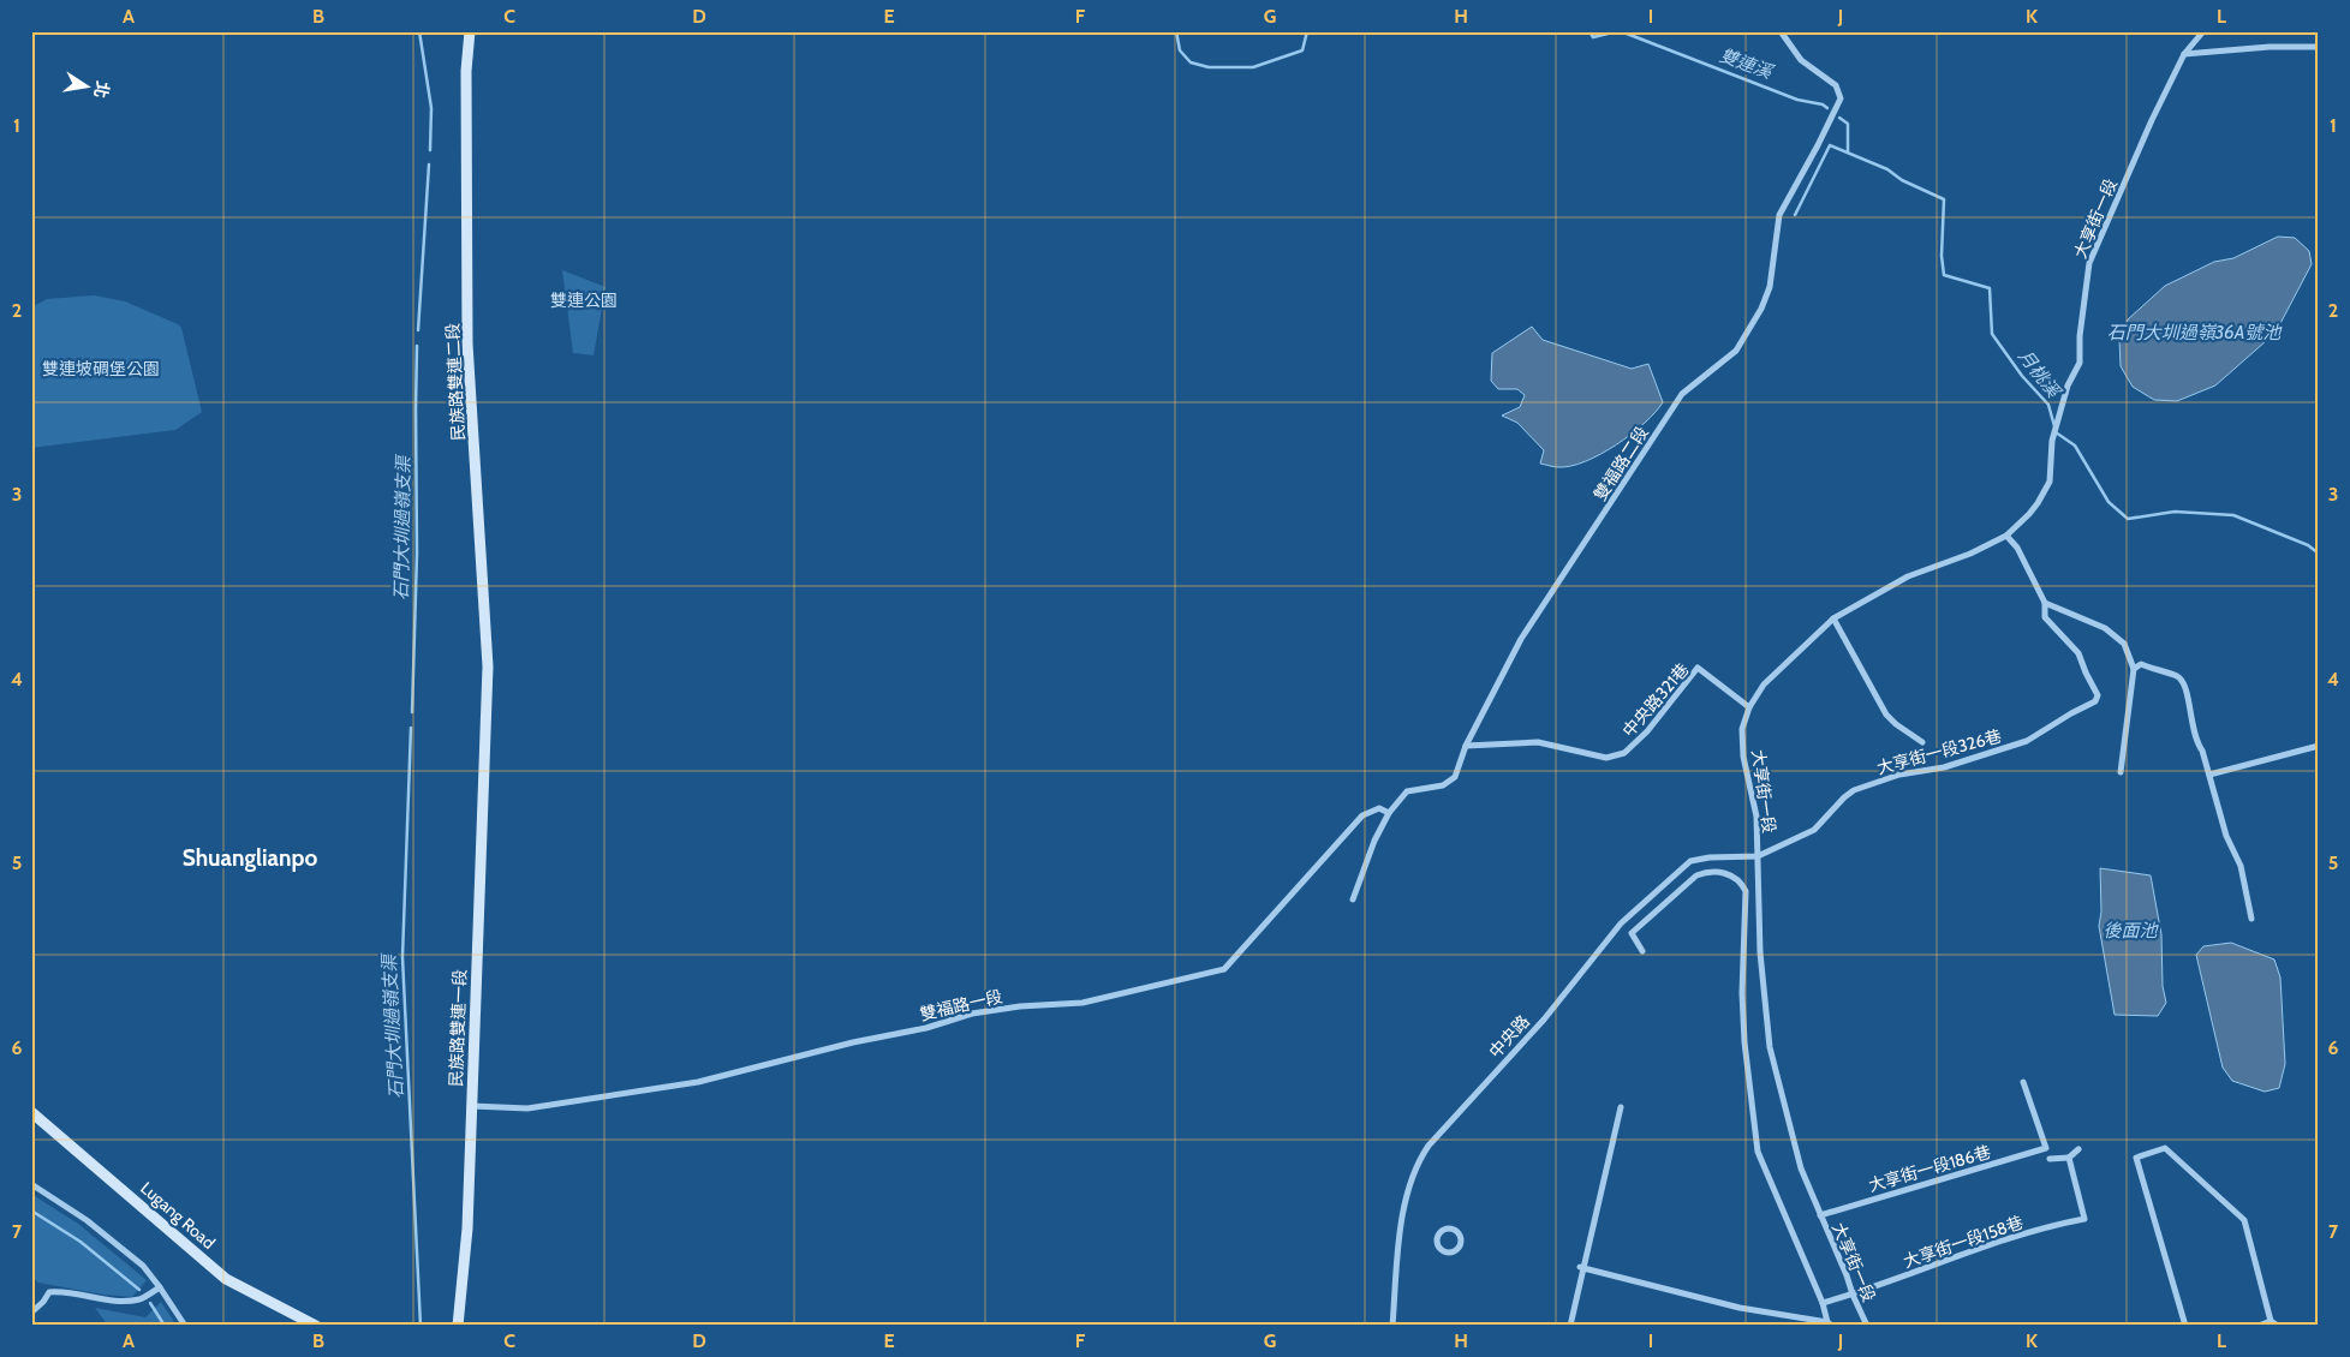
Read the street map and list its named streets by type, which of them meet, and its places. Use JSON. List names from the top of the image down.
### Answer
{
  "streets": {
    "main road": ["民族路雙連二段", "民族路雙連一段", "Lugang Road"],
    "street": [
      "大享街一段",
      "雙福路二段",
      "中央路321巷",
      "大享街一段326巷",
      "雙福路一段",
      "中央路",
      "大享街一段186巷",
      "大享街一段158巷"
    ]
  },
  "crossings": [
    ["大享街一段", "中央路321巷"],
    ["大享街一段", "大享街一段326巷"],
    ["大享街一段", "中央路"],
    ["大享街一段", "大享街一段186巷"],
    ["大享街一段", "大享街一段158巷"],
    ["民族路雙連二段", "民族路雙連一段"],
    ["雙福路二段", "中央路321巷"],
    ["雙福路二段", "雙福路一段"],
    ["大享街一段326巷", "中央路"],
    ["雙福路一段", "民族路雙連一段"]
  ],
  "districts": ["Shuanglianpo"],
  "water": [
    "雙連溪",
    "石門大圳過嶺36A號池",
    "月桃溪",
    "石門大圳過嶺支渠",
    "後面池"
  ],
  "parks": ["雙連公園", "雙連坡碉堡公園"],
  "north": "right",
  "grid": {
    "columns": [
      "A",
      "B",
      "C",
      "D",
      "E",
      "F",
      "G",
      "H",
      "I",
      "J",
      "K",
      "L"
    ],
    "rows": [
      "1",
      "2",
      "3",
      "4",
      "5",
      "6",
      "7"
    ]
  }
}
